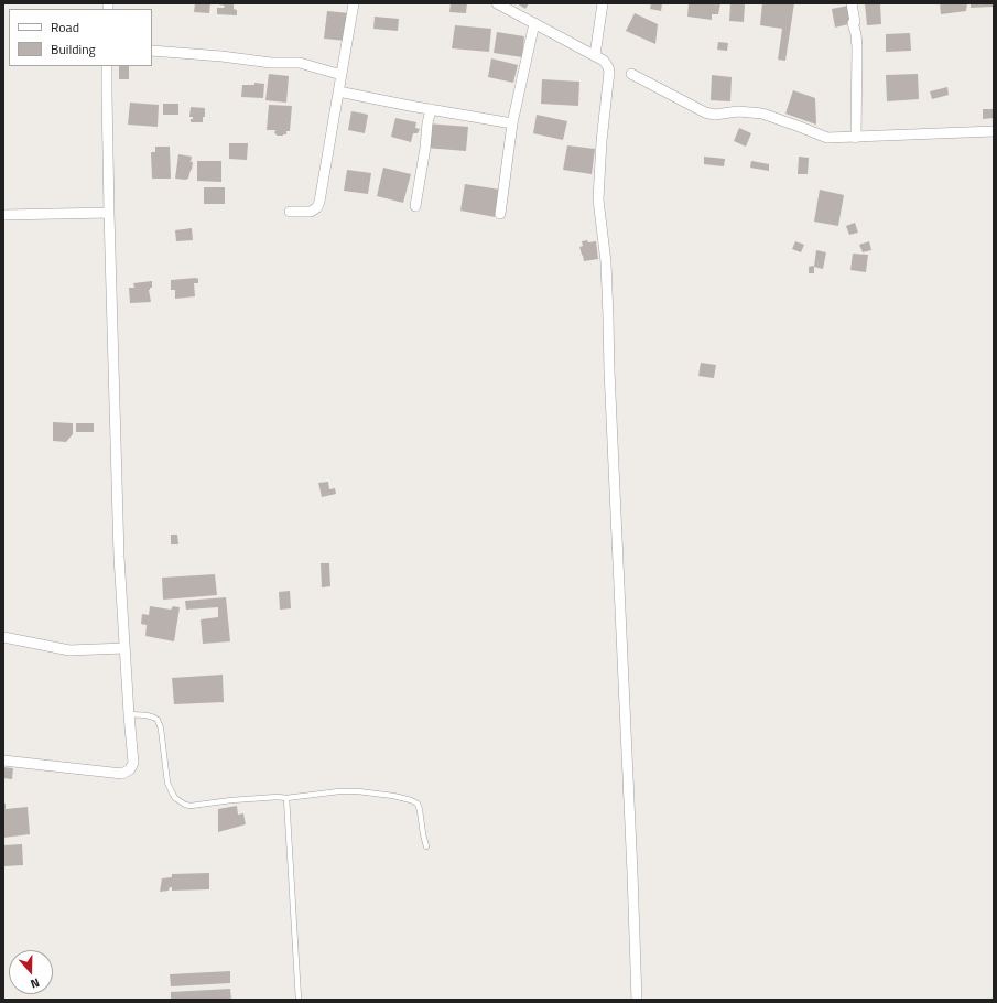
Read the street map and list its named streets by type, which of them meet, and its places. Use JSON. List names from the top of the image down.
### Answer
{
  "legend": ["Road", "Building"],
  "north": "bottom"
}
